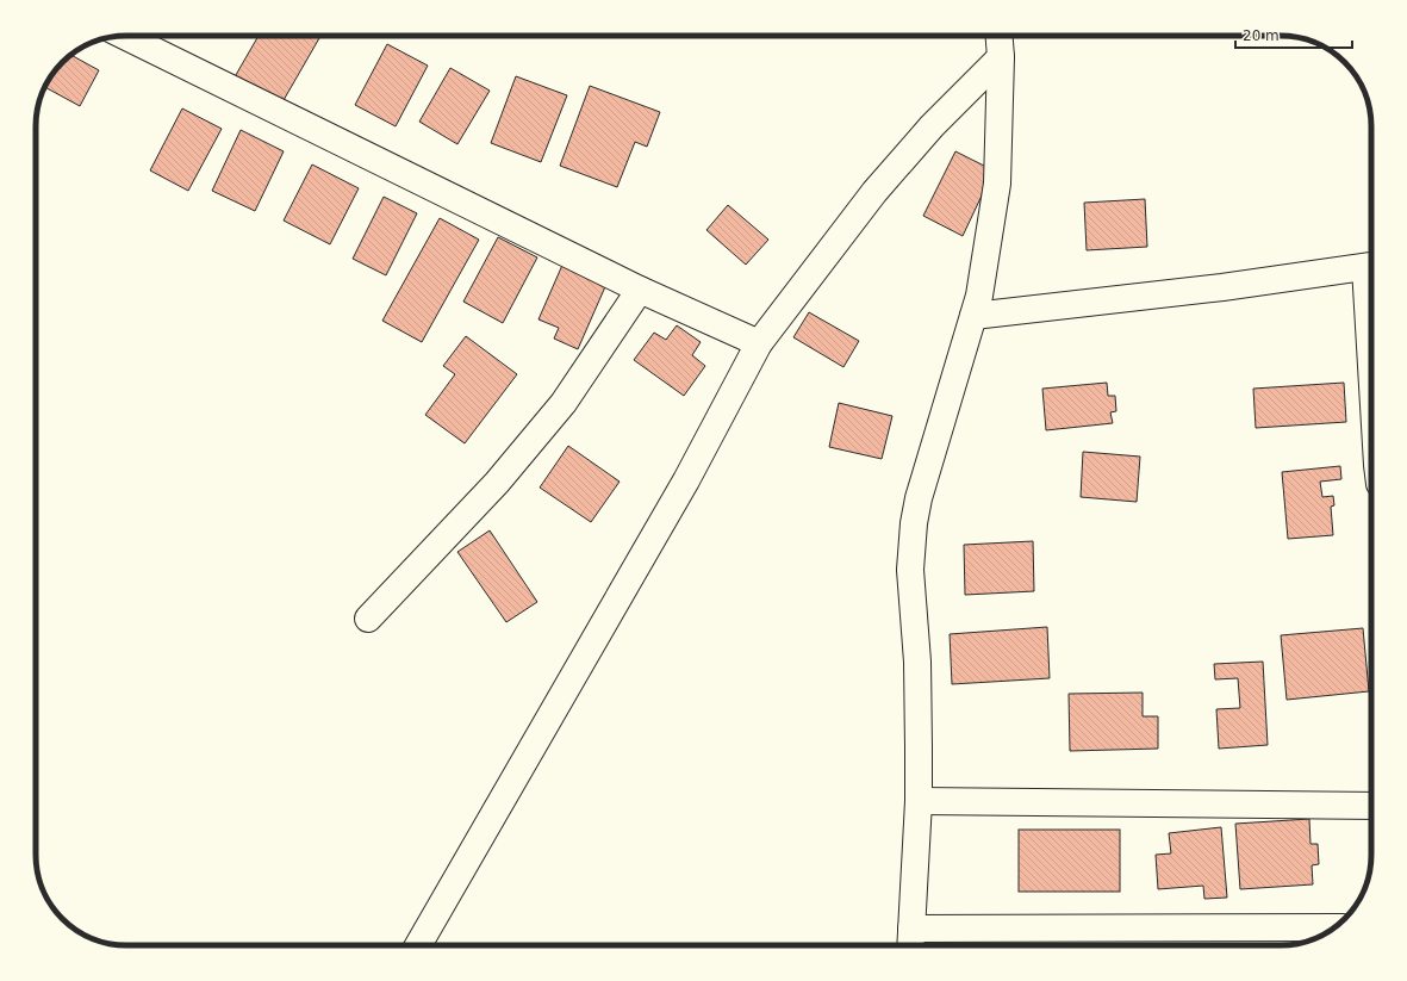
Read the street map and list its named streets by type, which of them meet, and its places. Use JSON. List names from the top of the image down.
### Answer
{
  "scale_bar": "20 m"
}
